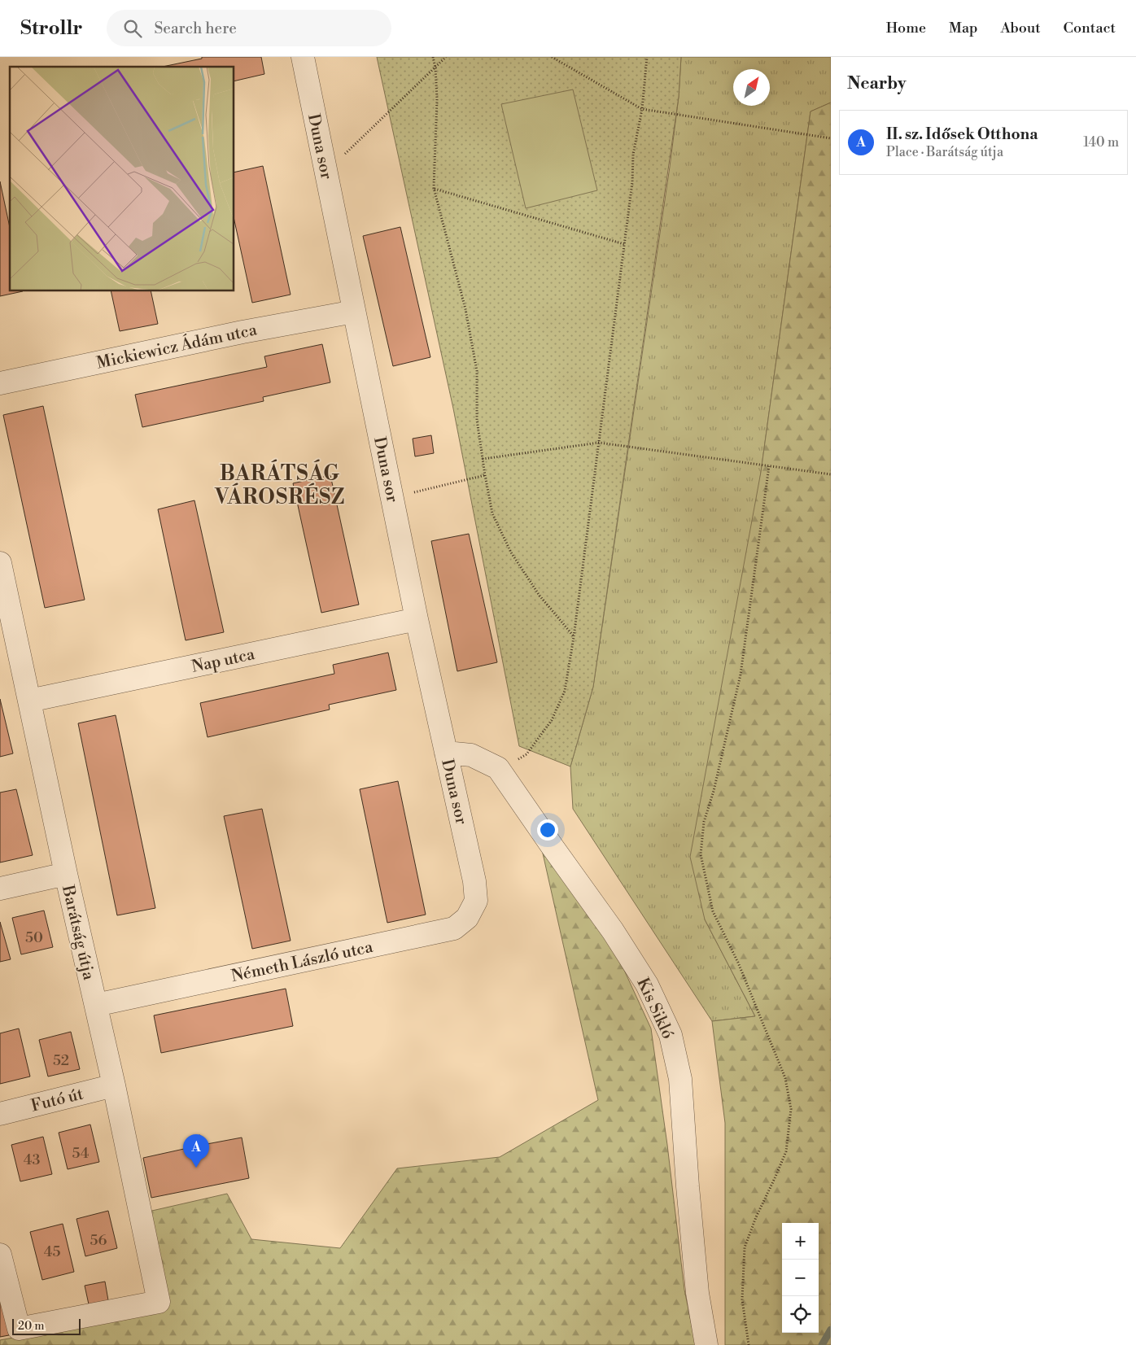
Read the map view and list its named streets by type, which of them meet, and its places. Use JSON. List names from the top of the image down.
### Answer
{
  "streets": {
    "street": [
      "Duna sor",
      "Mickiewicz Ádám utca",
      "Nap utca",
      "Barátság útja",
      "Németh László utca",
      "Kis Sikló",
      "Futó út"
    ]
  },
  "crossings": [
    ["Duna sor", "Mickiewicz Ádám utca"],
    ["Duna sor", "Nap utca"],
    ["Duna sor", "Németh László utca"],
    ["Duna sor", "Kis Sikló"],
    ["Nap utca", "Barátság útja"],
    ["Barátság útja", "Németh László utca"],
    ["Barátság útja", "Futó út"]
  ],
  "districts": ["BARÁTSÁG VÁROSRÉSZ"],
  "house_numbers": [
    "50",
    "52",
    "54",
    "43",
    "56",
    "45"
  ],
  "scale_bar": "20 m",
  "north": "top right",
  "page": {
    "header": "Strollr",
    "search": "Search here",
    "nav": [
      "Home",
      "Map",
      "About",
      "Contact"
    ],
    "heading": "Nearby",
    "list": [
      {
        "mark": "A",
        "name": "II. sz. Idősek Otthona",
        "note": "Place · Barátság útja",
        "value": "140 m"
      }
    ],
    "pins": "A",
    "map_buttons": ["+", "−"],
    "scale": "20 m"
  }
}
